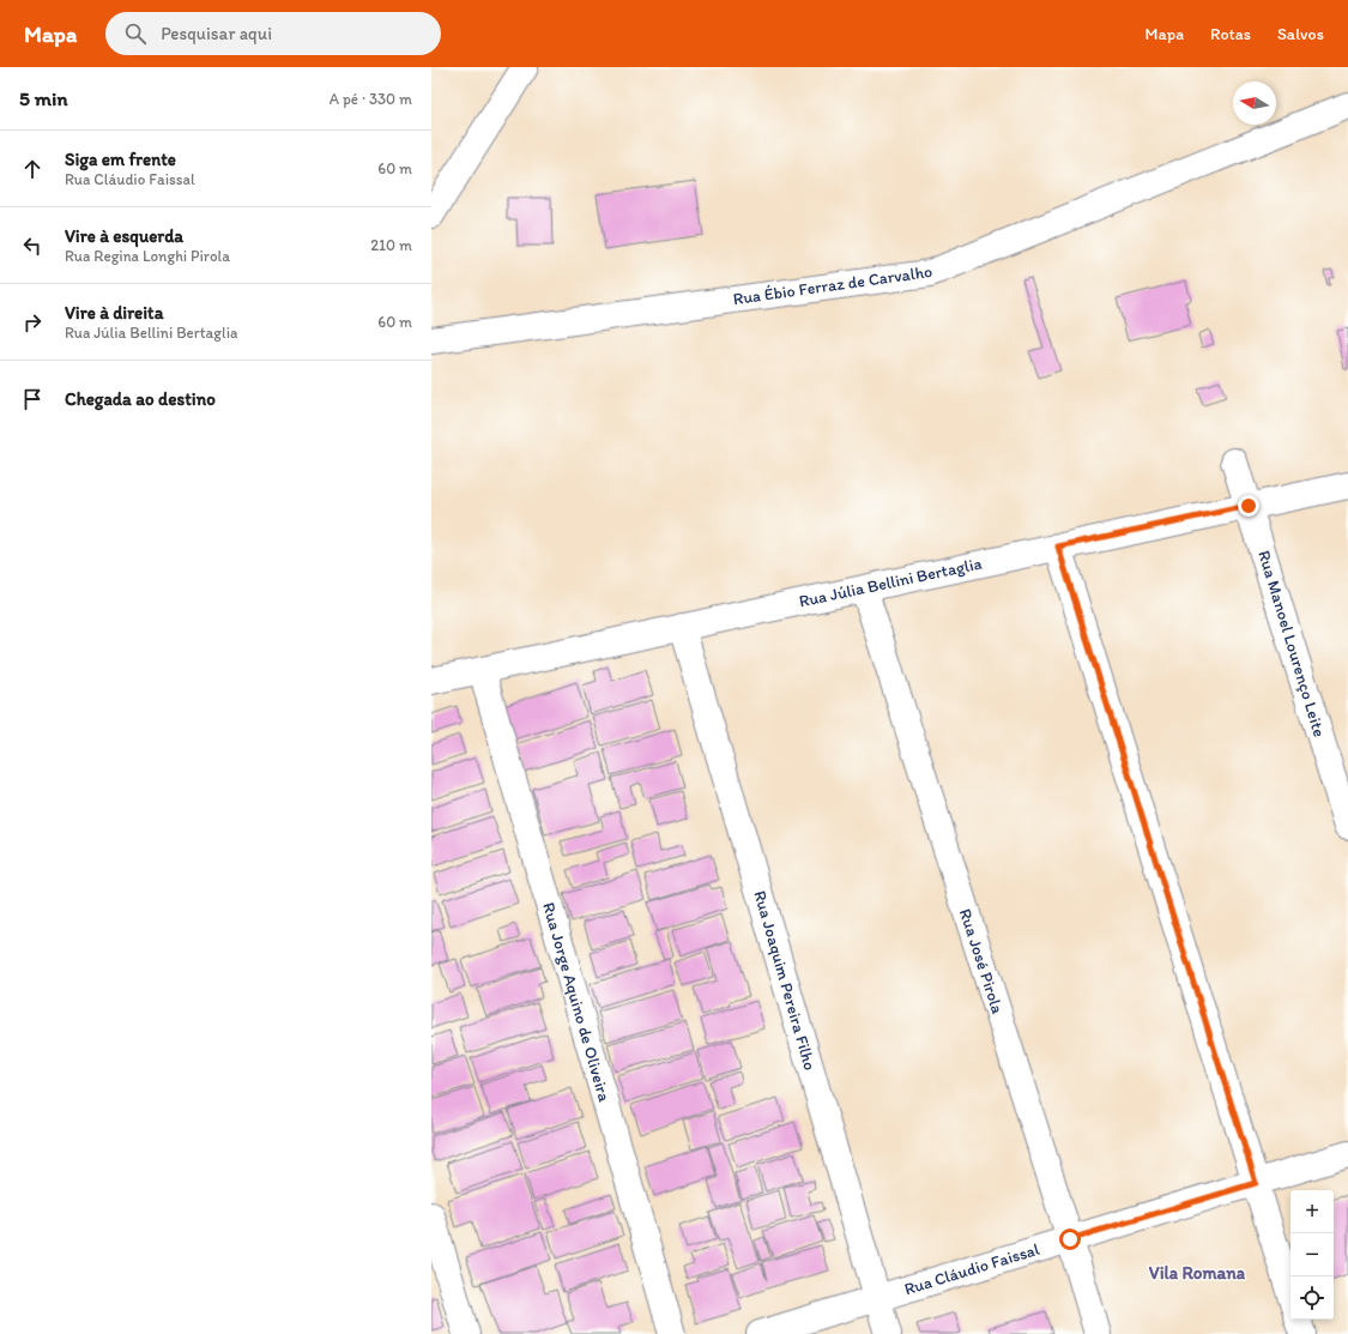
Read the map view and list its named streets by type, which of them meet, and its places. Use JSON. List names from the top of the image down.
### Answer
{
  "streets": {
    "street": [
      "Rua Ébio Ferraz de Carvalho",
      "Rua Júlia Bellini Bertaglia",
      "Rua Manoel Lourenço Leite",
      "Rua José Pirola",
      "Rua Joaquim Pereira Filho",
      "Rua Jorge Aquino de Oliveira",
      "Rua Cláudio Faissal"
    ]
  },
  "crossings": [
    ["Rua Júlia Bellini Bertaglia", "Rua Manoel Lourenço Leite"],
    ["Rua Júlia Bellini Bertaglia", "Rua José Pirola"],
    ["Rua Júlia Bellini Bertaglia", "Rua Joaquim Pereira Filho"],
    ["Rua Júlia Bellini Bertaglia", "Rua Jorge Aquino de Oliveira"],
    ["Rua José Pirola", "Rua Cláudio Faissal"],
    ["Rua Joaquim Pereira Filho", "Rua Cláudio Faissal"]
  ],
  "districts": ["Vila Romana"],
  "north": "left",
  "page": {
    "header": "Mapa",
    "search": "Pesquisar aqui",
    "nav": ["Mapa", "Rotas", "Salvos"],
    "heading": ["5 min", "A pé · 330 m"],
    "list": [
      ["Siga em frente", "Rua Cláudio Faissal", "60 m"],
      ["Vire à esquerda", "Rua Regina Longhi Pirola", "210 m"],
      ["Vire à direita", "Rua Júlia Bellini Bertaglia", "60 m"],
      "Chegada ao destino"
    ],
    "map_buttons": ["+", "−"]
  }
}
